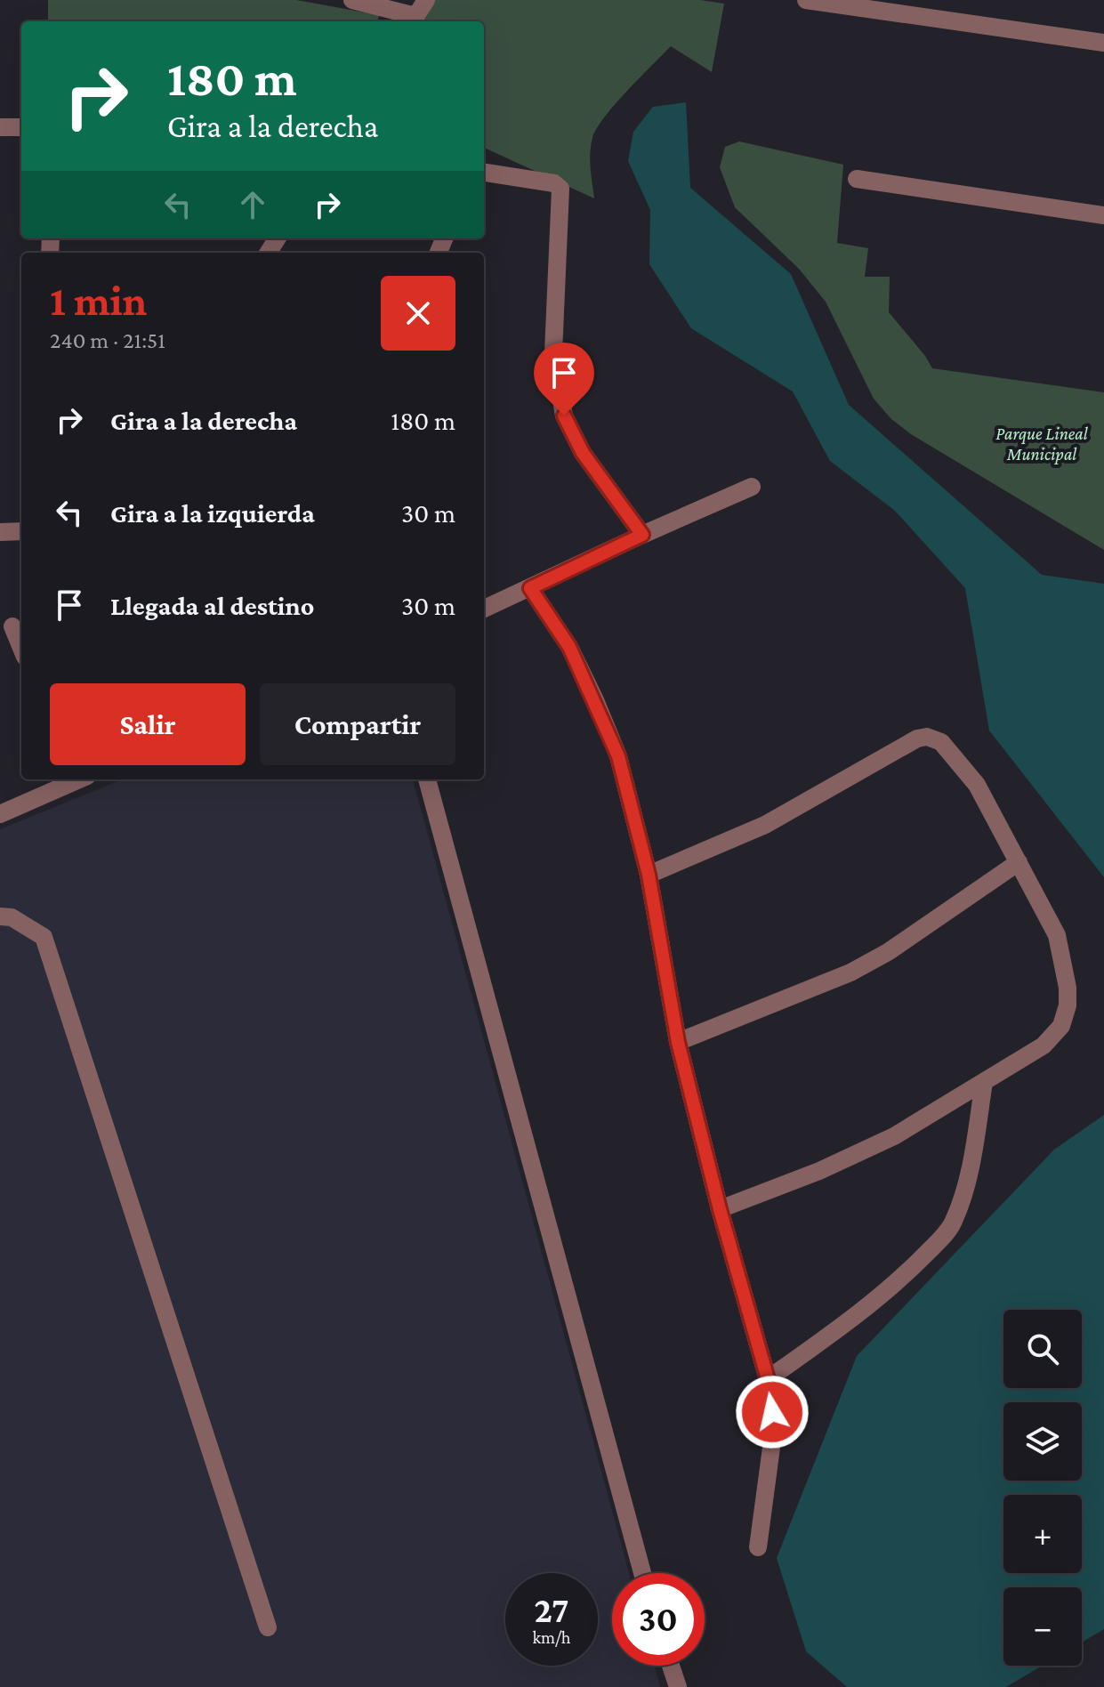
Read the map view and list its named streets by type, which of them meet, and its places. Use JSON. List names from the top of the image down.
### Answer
{
  "parks": ["Parque Lineal Municipal"],
  "page": {
    "turn": ["180 m", "Gira a la derecha"],
    "heading": ["1 min", "240 m · 21:51"],
    "list": [
      {
        "name": "Gira a la derecha",
        "value": "180 m"
      },
      {
        "name": "Gira a la izquierda",
        "value": "30 m"
      },
      {
        "name": "Llegada al destino",
        "value": "30 m"
      }
    ],
    "buttons": ["Salir", "Compartir"],
    "map_buttons": ["+", "−"],
    "speed": "27 km/h",
    "limit": "30"
  }
}
